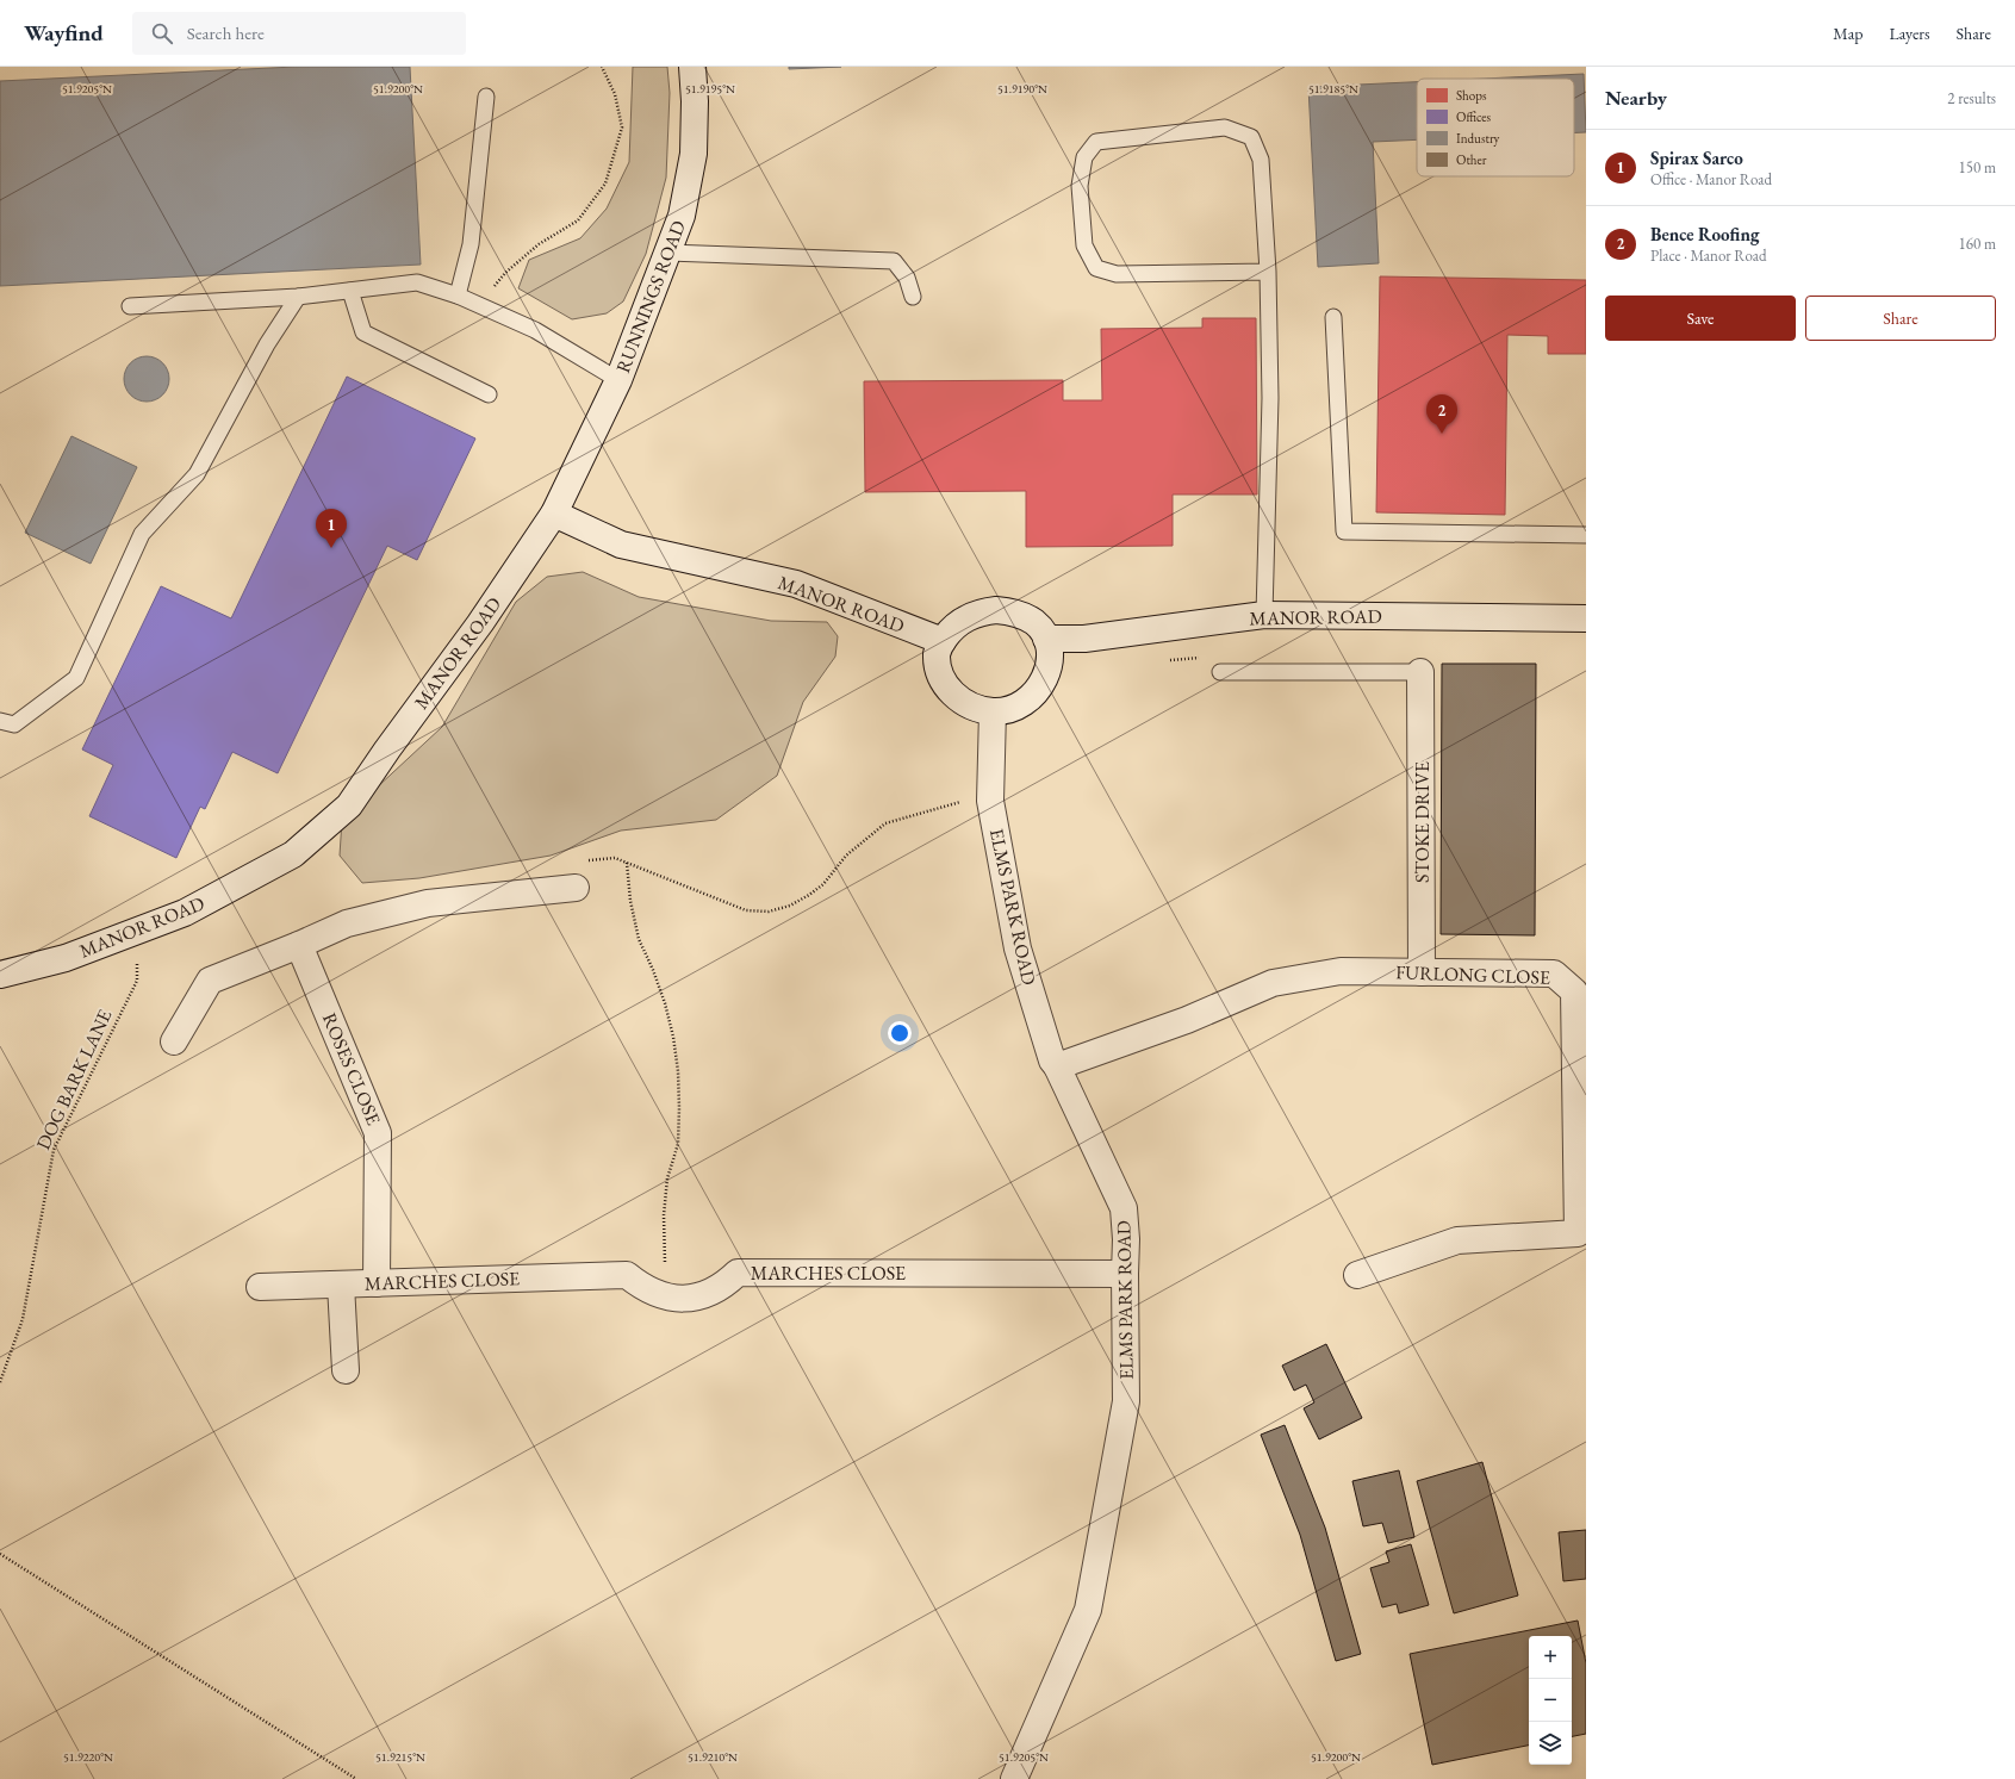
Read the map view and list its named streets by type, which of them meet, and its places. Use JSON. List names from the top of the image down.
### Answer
{
  "streets": {
    "street": [
      "RUNNINGS ROAD",
      "MANOR ROAD",
      "STOKE DRIVE",
      "ELMS PARK ROAD",
      "FURLONG CLOSE",
      "ROSES CLOSE",
      "MARCHES CLOSE"
    ],
    "path": ["DOG BARK LANE"]
  },
  "crossings": [
    ["RUNNINGS ROAD", "MANOR ROAD"],
    ["MANOR ROAD", "ELMS PARK ROAD"],
    ["MANOR ROAD", "DOG BARK LANE"],
    ["STOKE DRIVE", "FURLONG CLOSE"],
    ["ELMS PARK ROAD", "FURLONG CLOSE"],
    ["ELMS PARK ROAD", "MARCHES CLOSE"],
    ["ROSES CLOSE", "MARCHES CLOSE"]
  ],
  "legend": [
    "Shops",
    "Offices",
    "Industry",
    "Other"
  ],
  "page": {
    "header": "Wayfind",
    "search": "Search here",
    "nav": ["Map", "Layers", "Share"],
    "heading": ["Nearby", "2 results"],
    "list": [
      {
        "mark": "1",
        "name": "Spirax Sarco",
        "note": "Office · Manor Road",
        "value": "150 m"
      },
      {
        "mark": "2",
        "name": "Bence Roofing",
        "note": "Place · Manor Road",
        "value": "160 m"
      }
    ],
    "buttons": ["Save", "Share"],
    "pins": ["2", "1"],
    "map_buttons": ["+", "−"]
  },
  "coordinates": [
    "51.9205°N",
    "51.9200°N",
    "51.9195°N",
    "51.9190°N",
    "51.9185°N",
    "51.9220°N",
    "51.9215°N",
    "51.9210°N"
  ]
}
